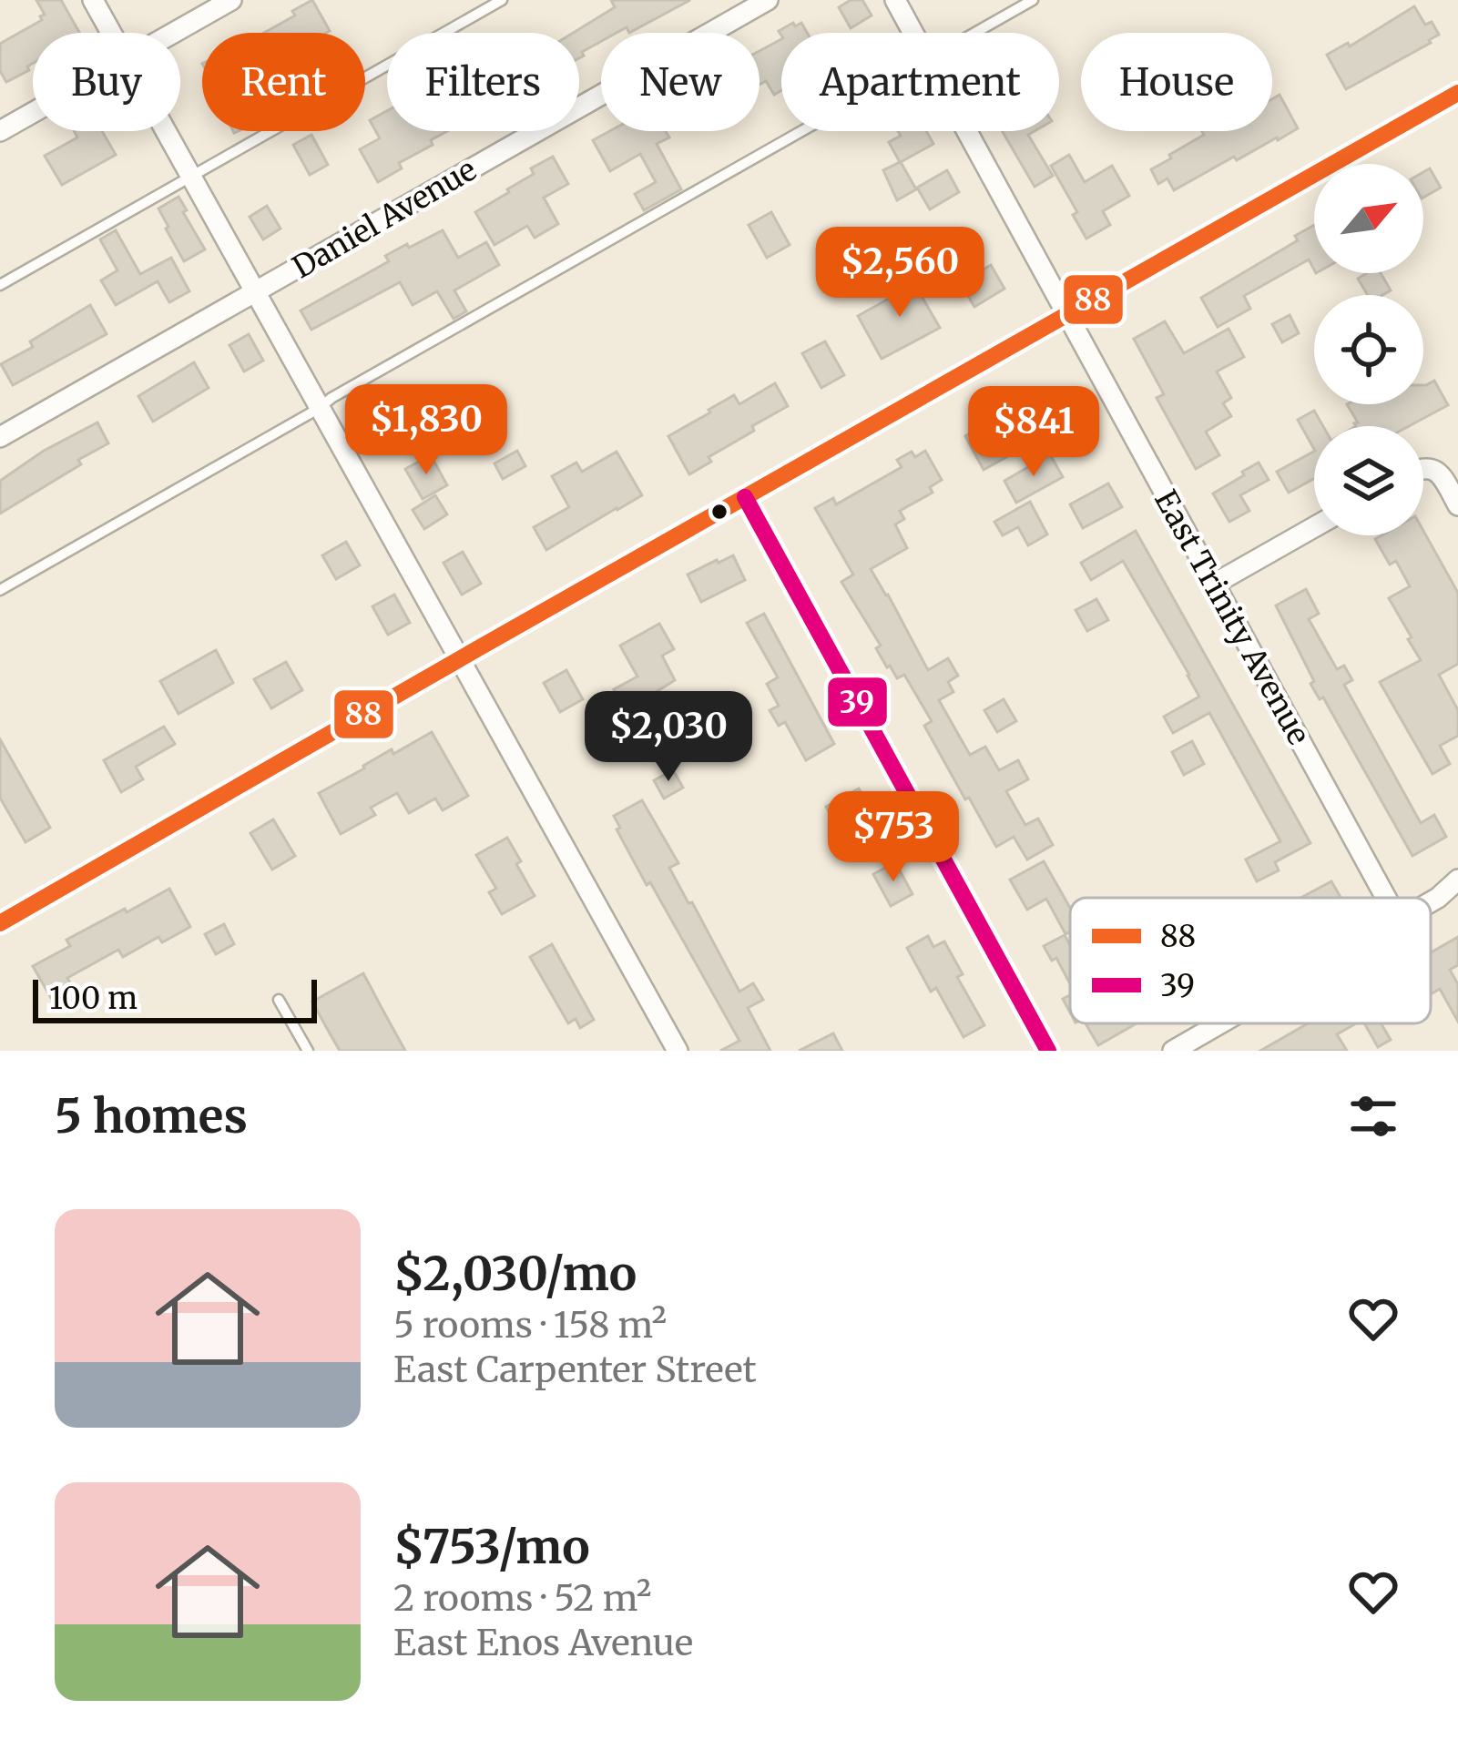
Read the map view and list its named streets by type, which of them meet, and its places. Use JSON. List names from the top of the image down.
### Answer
{
  "streets": {
    "street": ["Daniel Avenue", "East Trinity Avenue"]
  },
  "lines": ["transit line 88", "transit line 39"],
  "legend": ["88", "39"],
  "scale_bar": "100 m",
  "north": "top right",
  "page": {
    "chip": [
      "Buy",
      "Rent",
      "Filters",
      "New",
      "Apartment",
      "House"
    ],
    "price": [
      "$2,560",
      "$1,830",
      "$841",
      "$2,030",
      "$753"
    ],
    "scale": "100 m",
    "heading": "5 homes",
    "list": [
      {
        "name": "$2,030/mo",
        "note": "5 rooms · 158 m² · East Carpenter Street"
      },
      {
        "name": "$753/mo",
        "note": "2 rooms · 52 m² · East Enos Avenue"
      }
    ]
  }
}
